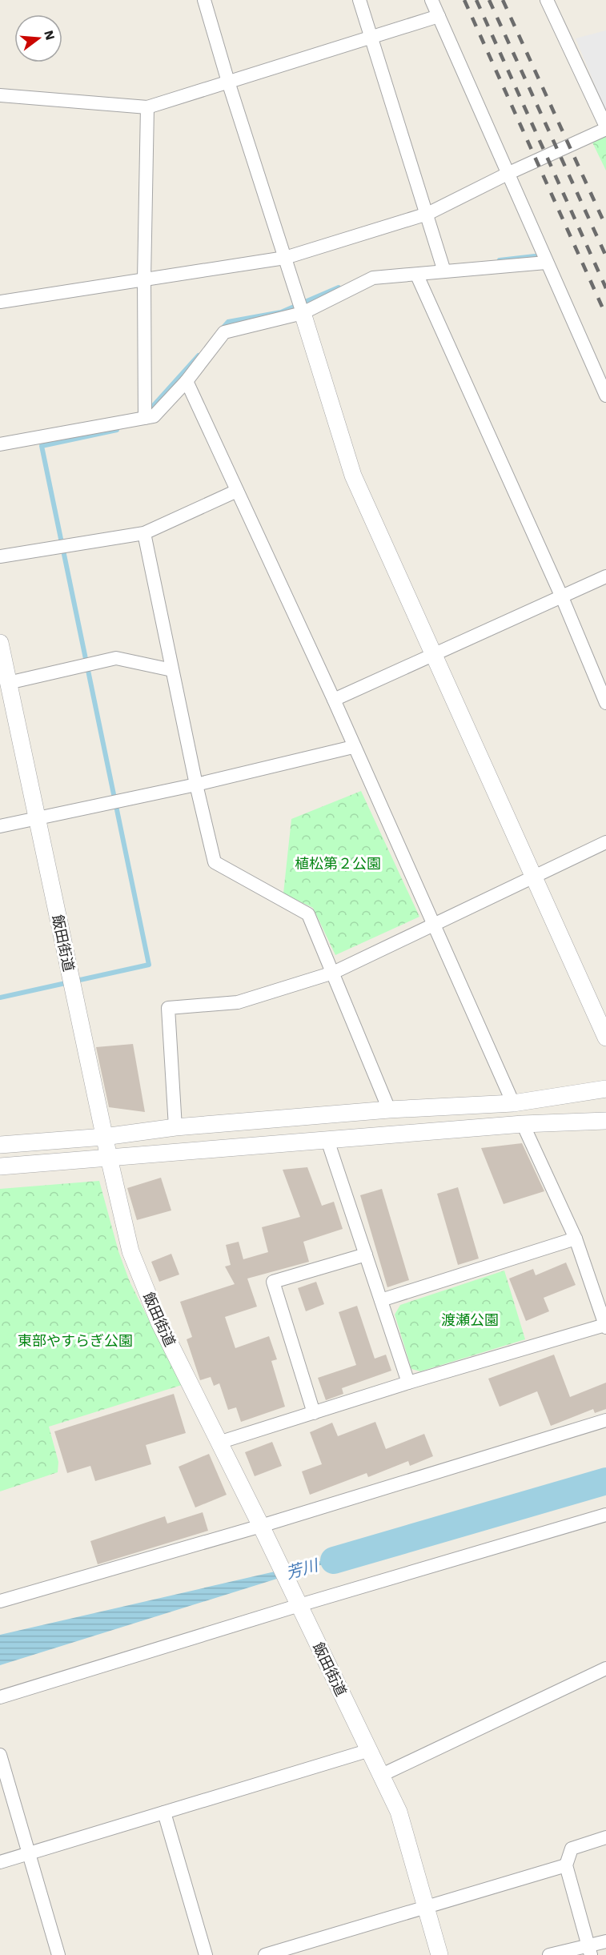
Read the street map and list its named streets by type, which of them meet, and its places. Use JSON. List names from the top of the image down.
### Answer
{
  "streets": {
    "street": ["飯田街道"]
  },
  "water": ["芳川"],
  "parks": ["植松第２公園", "渡瀬公園", "東部やすらぎ公園"],
  "north": "right"
}
